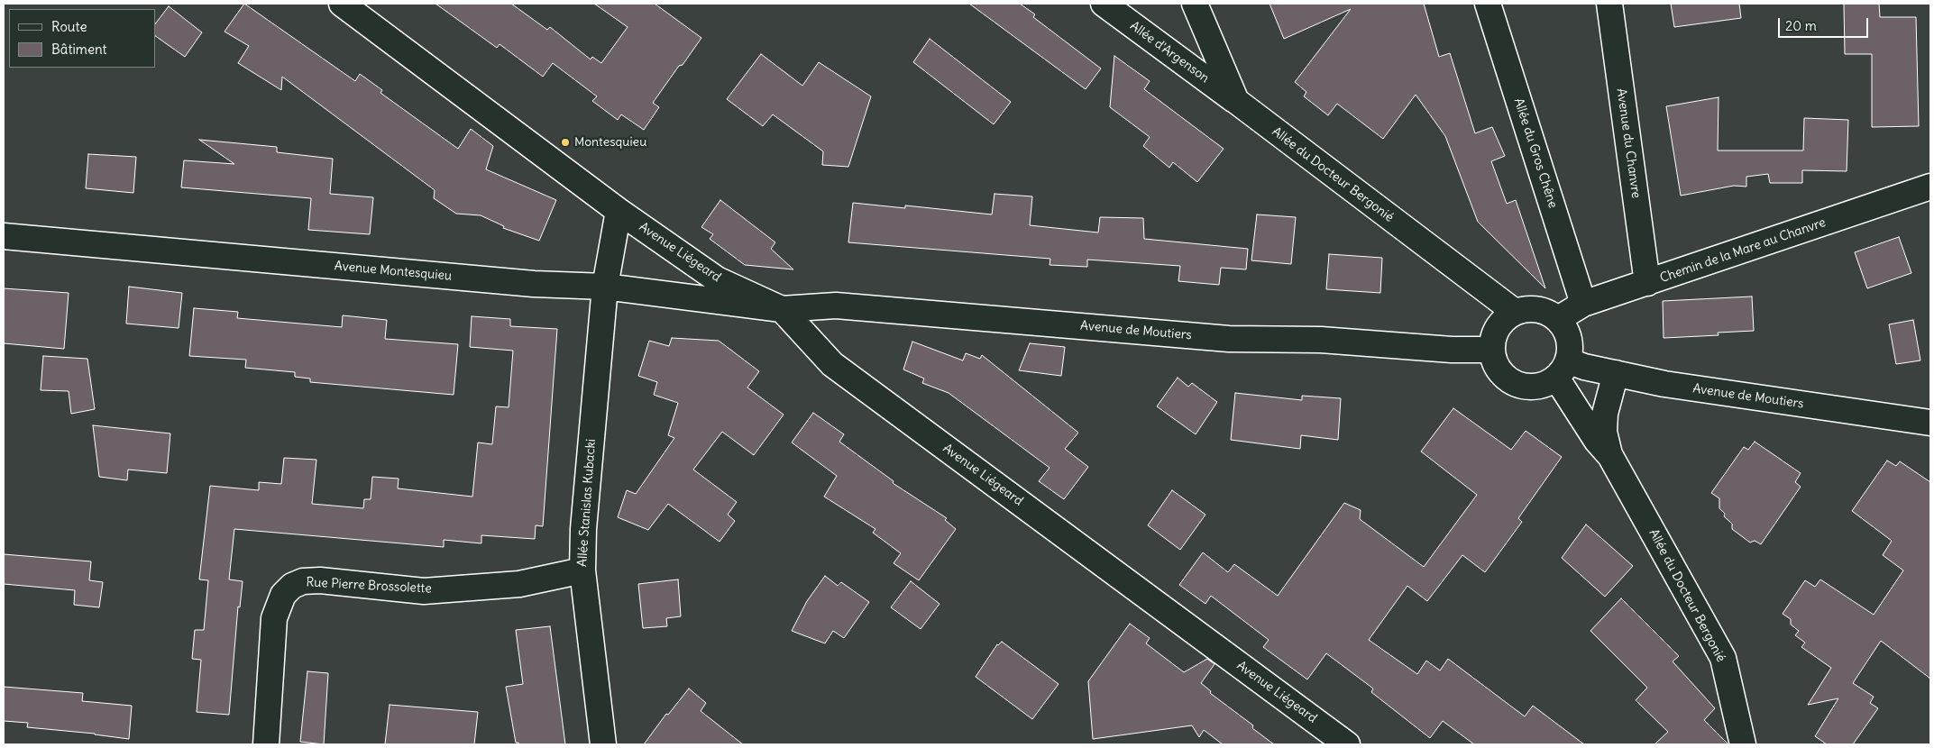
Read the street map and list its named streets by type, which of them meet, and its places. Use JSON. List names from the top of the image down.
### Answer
{
  "streets": {
    "street": [
      "Allée d'Argenson",
      "Avenue du Chanvre",
      "Allée du Gros Chêne",
      "Allée du Docteur Bergonié",
      "Chemin de la Mare au Chanvre",
      "Avenue Liégeard",
      "Avenue Montesquieu",
      "Avenue de Moutiers",
      "Allée Stanislas Kubacki",
      "Rue Pierre Brossolette"
    ]
  },
  "crossings": [
    ["Allée d'Argenson", "Allée du Docteur Bergonié"],
    ["Avenue du Chanvre", "Chemin de la Mare au Chanvre"],
    ["Allée du Gros Chêne", "Chemin de la Mare au Chanvre"],
    ["Allée du Docteur Bergonié", "Chemin de la Mare au Chanvre"],
    ["Allée du Docteur Bergonié", "Avenue de Moutiers"],
    ["Chemin de la Mare au Chanvre", "Avenue de Moutiers"],
    ["Avenue Liégeard", "Avenue Montesquieu"],
    ["Avenue Liégeard", "Avenue de Moutiers"],
    ["Avenue Montesquieu", "Avenue de Moutiers"],
    ["Avenue Montesquieu", "Allée Stanislas Kubacki"],
    ["Allée Stanislas Kubacki", "Rue Pierre Brossolette"]
  ],
  "places": ["Montesquieu"],
  "legend": ["Route", "Bâtiment"],
  "scale_bar": "20 m"
}
